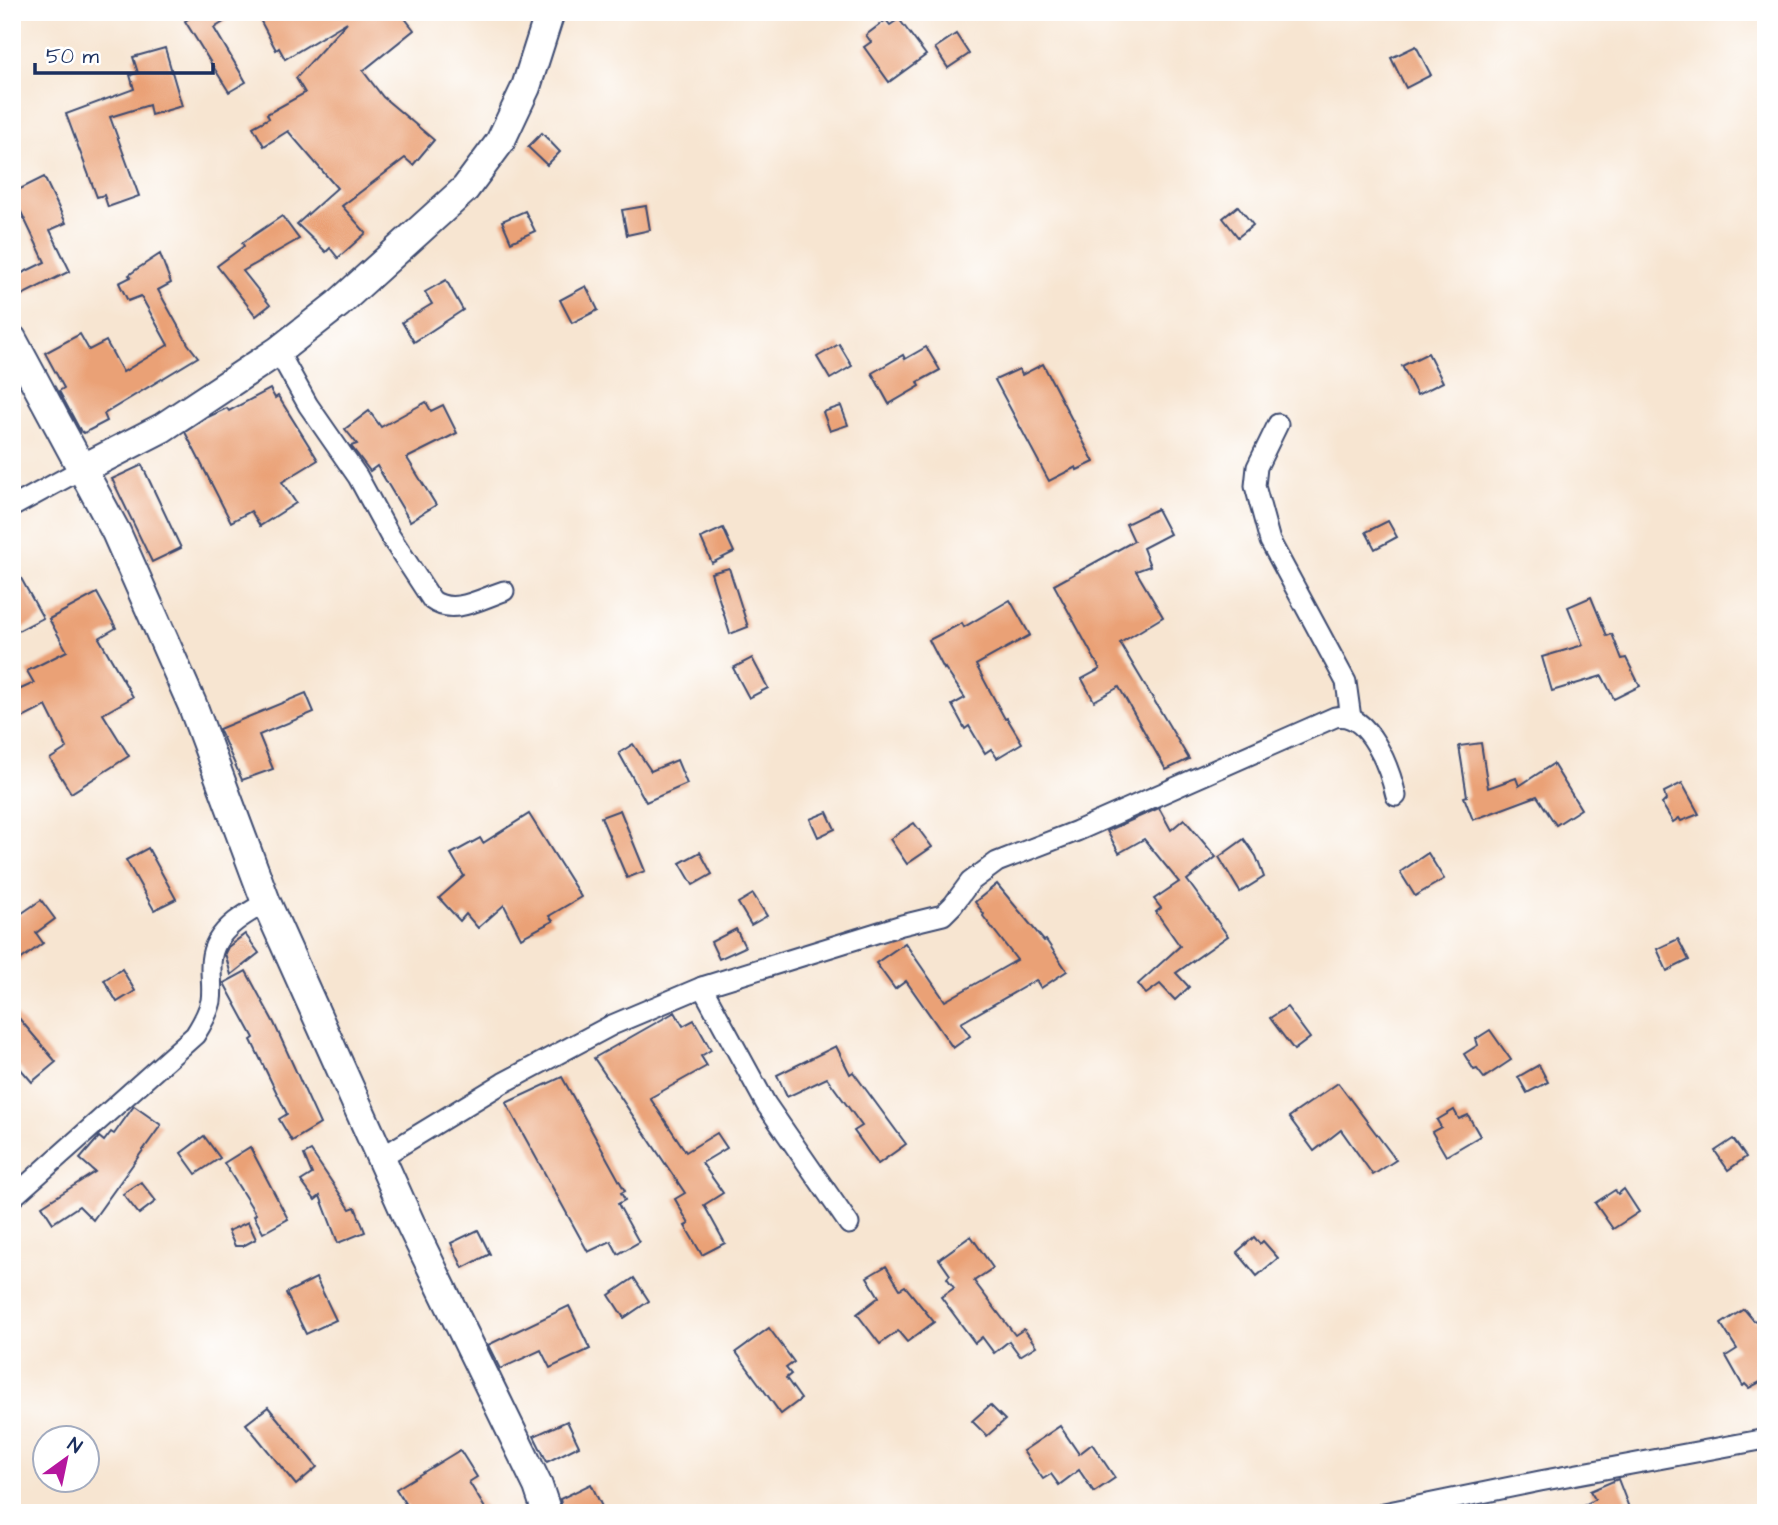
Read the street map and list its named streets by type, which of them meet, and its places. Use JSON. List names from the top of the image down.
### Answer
{
  "scale_bar": "50 m",
  "north": "top right"
}
